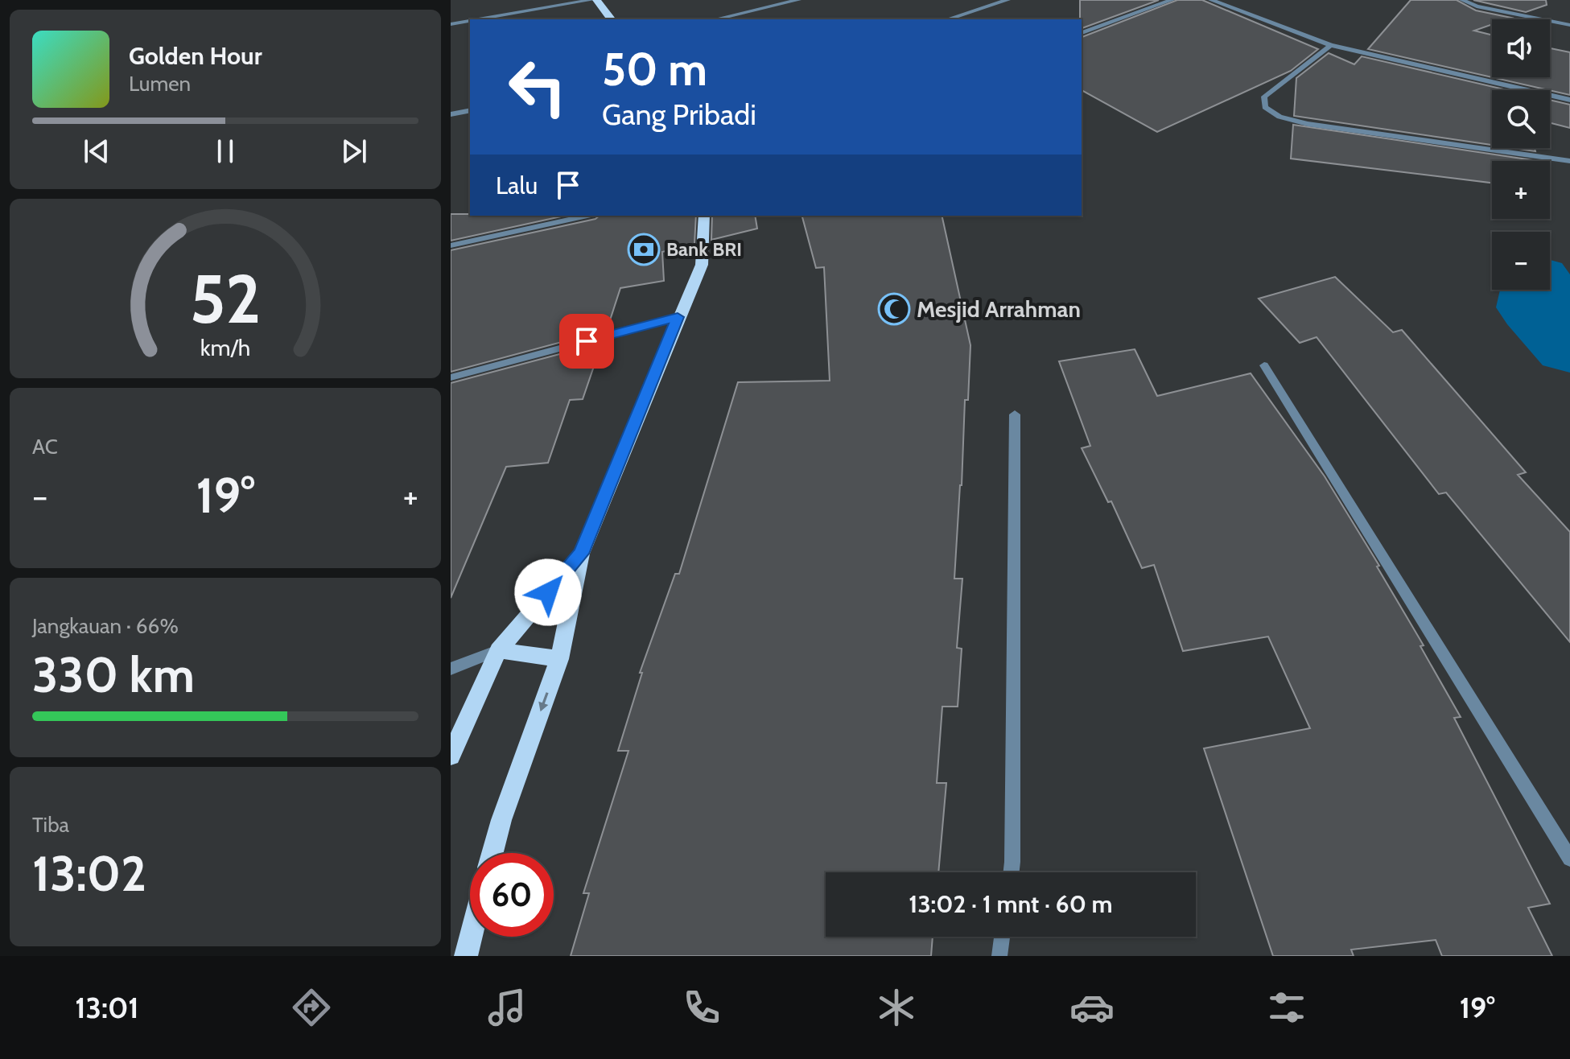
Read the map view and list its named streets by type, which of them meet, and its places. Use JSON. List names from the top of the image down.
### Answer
{
  "places": {
    "bank": ["Bank BRI"],
    "mosque": ["Mesjid Arrahman"]
  },
  "page": {
    "map_buttons": ["+", "−"],
    "turn": ["50 m", "Gang Pribadi"],
    "song": ["Golden Hour", "Lumen"],
    "then": "Lalu",
    "tile": [
      "AC",
      ["Jangkauan · 66%", "330 km"],
      ["Tiba", "13:02"]
    ],
    "heat": ["−", "19°", "+"],
    "limit": "60",
    "trip": "13:02 · 1 mnt · 60 m",
    "tabs": ["13:01", "19°"],
    "gauge": ["52", "km/h"]
  }
}
